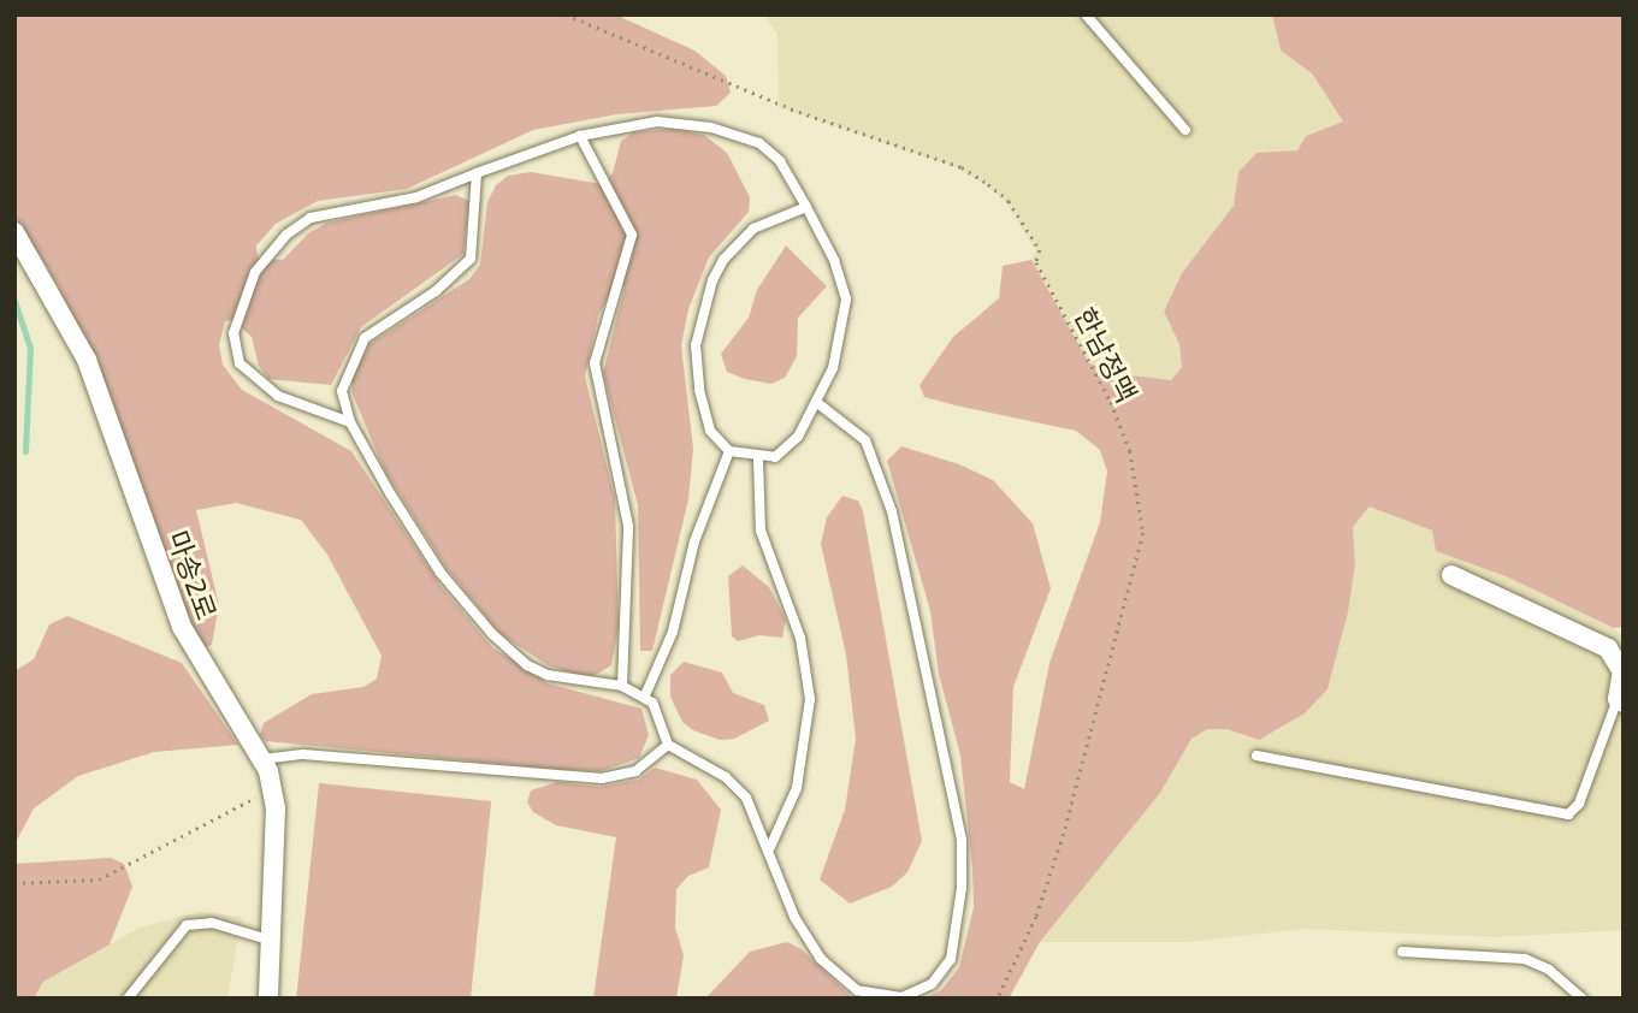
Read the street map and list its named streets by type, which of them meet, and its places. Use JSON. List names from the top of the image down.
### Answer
{
  "streets": {
    "street": ["마송2로"],
    "path": ["한남정맥"]
  }
}
